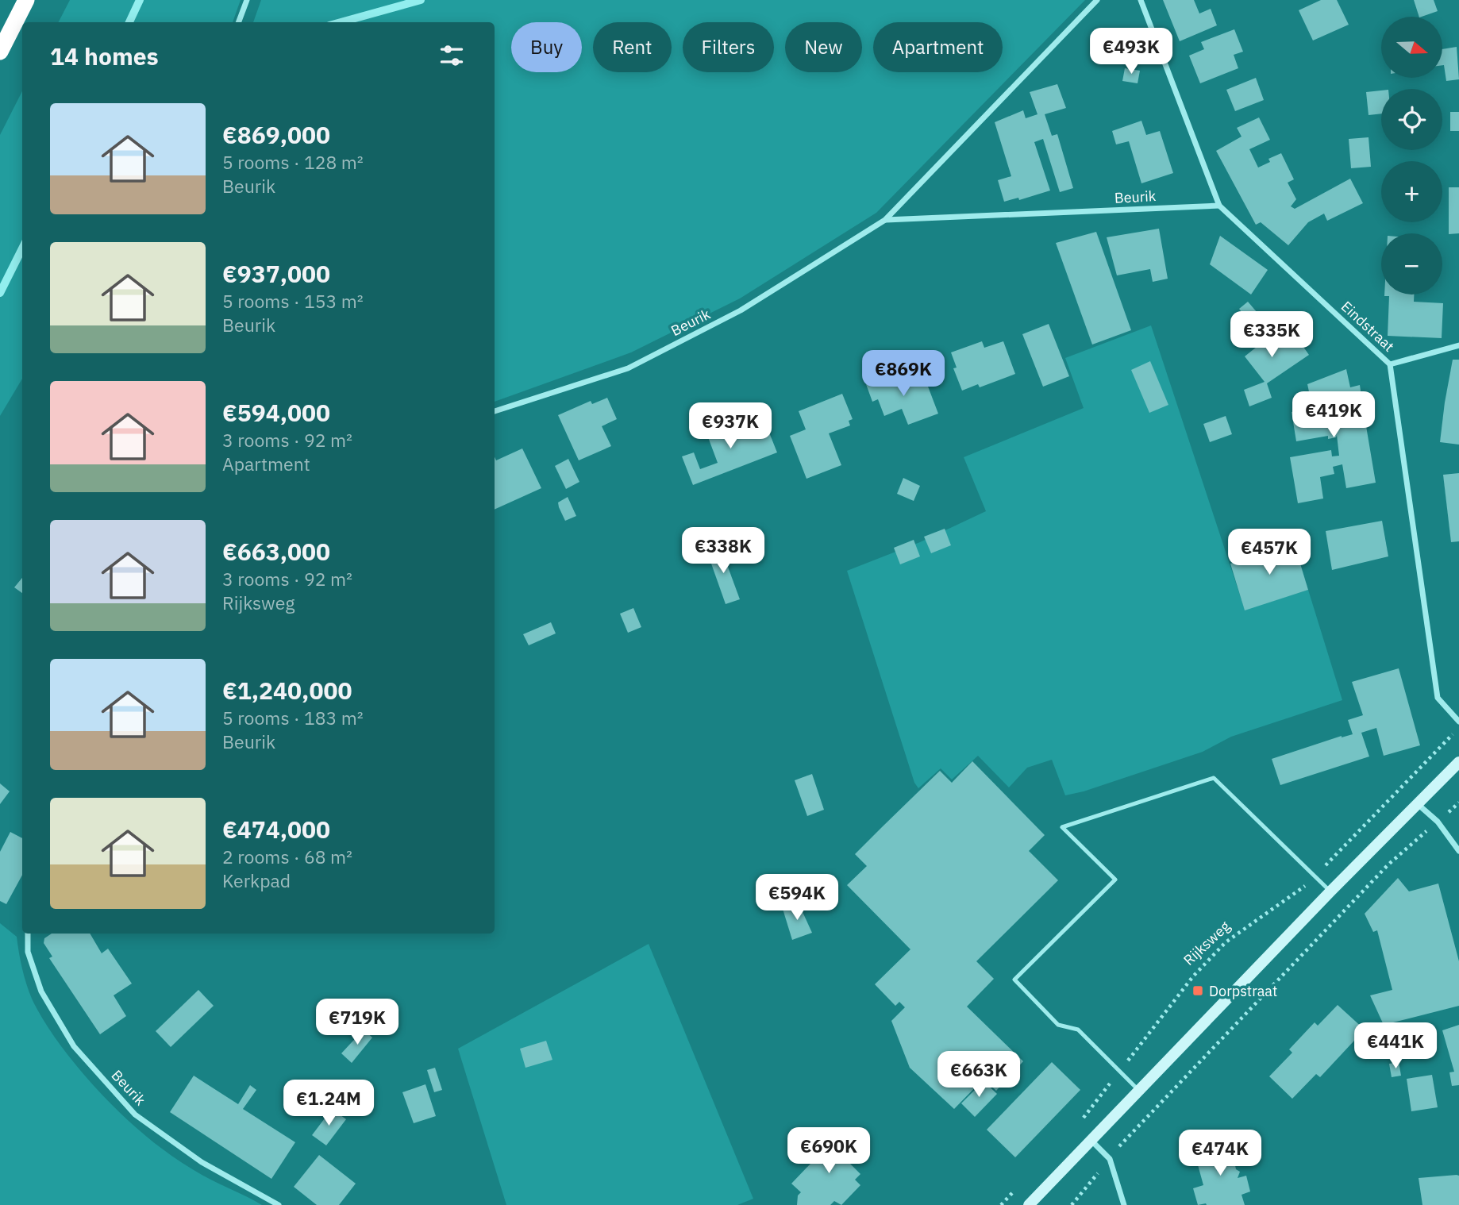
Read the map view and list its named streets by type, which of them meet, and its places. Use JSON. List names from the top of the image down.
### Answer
{
  "streets": {
    "street": ["Beurik", "Eindstraat"],
    "path": ["Rijksweg"]
  },
  "crossings": [
    ["Beurik", "Eindstraat"]
  ],
  "places": {
    "transit": ["Dorpstraat"]
  },
  "north": "right",
  "page": {
    "map_buttons": ["+", "−"],
    "chip": [
      "Buy",
      "Rent",
      "Filters",
      "New",
      "Apartment"
    ],
    "heading": "14 homes",
    "price": [
      "€493K",
      "€335K",
      "€869K",
      "€419K",
      "€937K",
      "€338K",
      "€457K",
      "€594K",
      "€719K",
      "€441K",
      "€663K",
      "€1.24M",
      "€690K",
      "€474K"
    ],
    "list": [
      {
        "name": "€869,000",
        "note": "5 rooms · 128 m² · Beurik"
      },
      {
        "name": "€937,000",
        "note": "5 rooms · 153 m² · Beurik"
      },
      {
        "name": "€594,000",
        "note": "3 rooms · 92 m² · Apartment"
      },
      {
        "name": "€663,000",
        "note": "3 rooms · 92 m² · Rijksweg"
      },
      {
        "name": "€1,240,000",
        "note": "5 rooms · 183 m² · Beurik"
      },
      {
        "name": "€474,000",
        "note": "2 rooms · 68 m² · Kerkpad"
      }
    ]
  }
}
